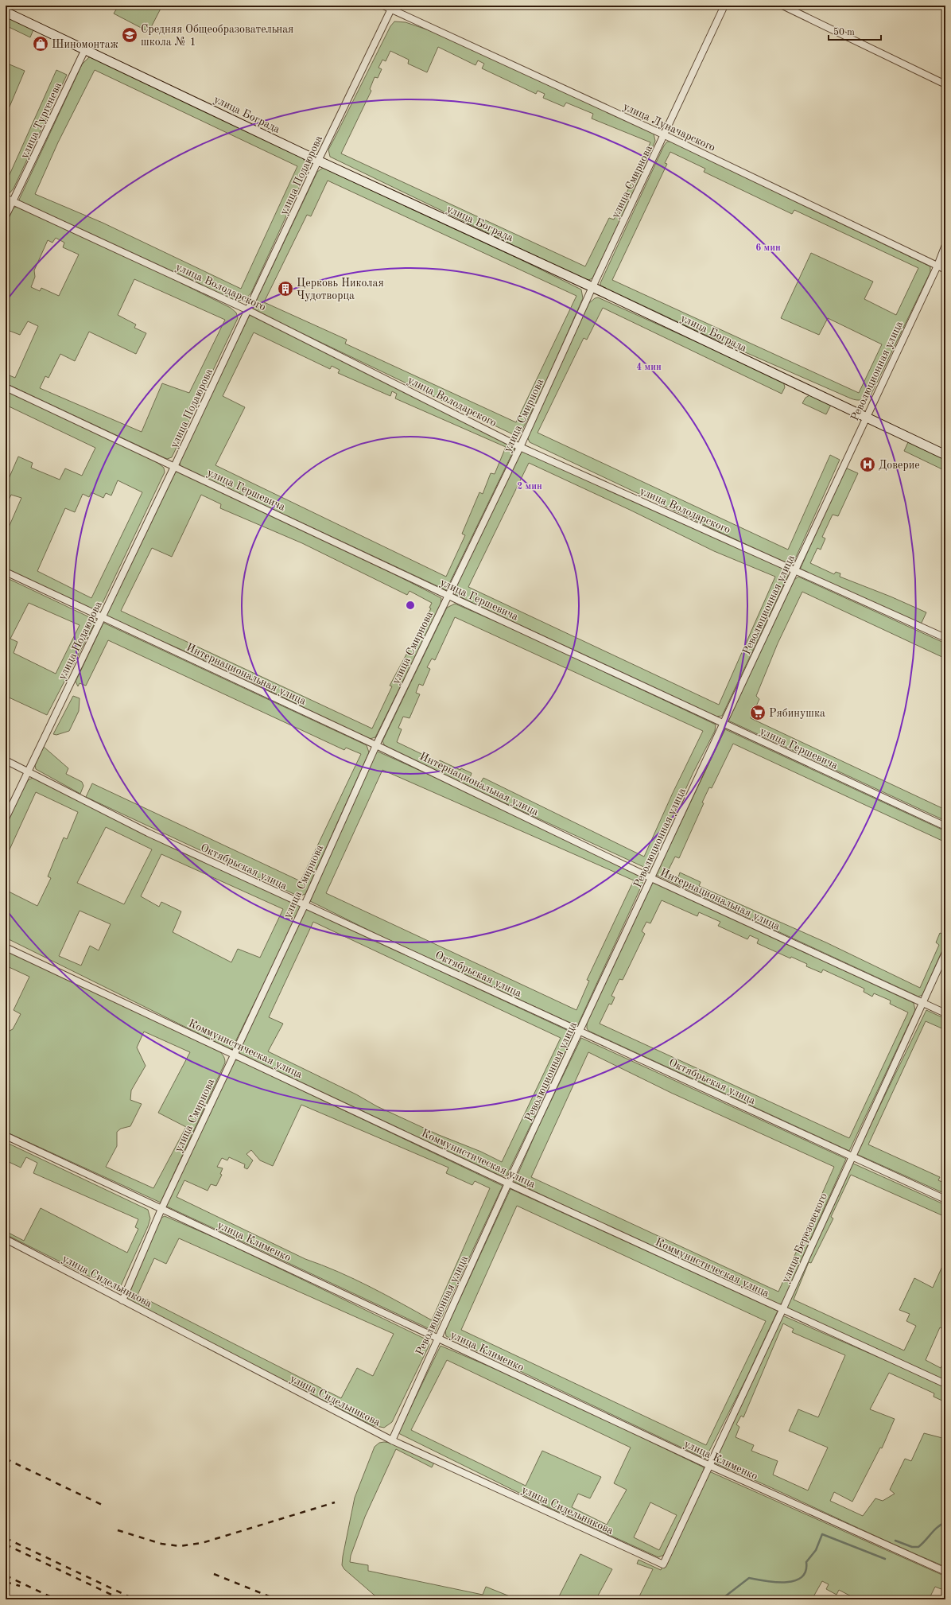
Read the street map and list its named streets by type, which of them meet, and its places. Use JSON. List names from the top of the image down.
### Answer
{
  "streets": {
    "street": [
      "улица Бограда",
      "улица Тургенева",
      "улица Луначарского",
      "улица Подаюрова",
      "улица Смирнова",
      "улица Володарского",
      "Революционная улица",
      "улица Гершевича",
      "Интернациональная улица",
      "Октябрьская улица",
      "Коммунистическая улица",
      "улица Березовского",
      "улица Клименко",
      "улица Сидельникова"
    ]
  },
  "crossings": [
    ["улица Бограда", "улица Тургенева"],
    ["улица Бограда", "улица Подаюрова"],
    ["улица Бограда", "улица Смирнова"],
    ["улица Бограда", "Революционная улица"],
    ["улица Тургенева", "улица Володарского"],
    ["улица Луначарского", "улица Подаюрова"],
    ["улица Луначарского", "улица Смирнова"],
    ["улица Луначарского", "Революционная улица"],
    ["улица Подаюрова", "улица Володарского"],
    ["улица Подаюрова", "улица Гершевича"],
    ["улица Подаюрова", "Интернациональная улица"],
    ["улица Подаюрова", "Октябрьская улица"],
    ["улица Смирнова", "улица Володарского"],
    ["улица Смирнова", "улица Гершевича"],
    ["улица Смирнова", "Интернациональная улица"],
    ["улица Смирнова", "Октябрьская улица"],
    ["улица Смирнова", "Коммунистическая улица"],
    ["улица Смирнова", "улица Клименко"],
    ["улица Смирнова", "улица Сидельникова"],
    ["улица Володарского", "Революционная улица"],
    ["Революционная улица", "улица Гершевича"],
    ["Революционная улица", "Интернациональная улица"],
    ["Революционная улица", "Октябрьская улица"],
    ["Революционная улица", "Коммунистическая улица"],
    ["Революционная улица", "улица Клименко"],
    ["Революционная улица", "улица Сидельникова"],
    ["Интернациональная улица", "улица Березовского"],
    ["Октябрьская улица", "улица Березовского"],
    ["Коммунистическая улица", "улица Березовского"],
    ["улица Березовского", "улица Клименко"],
    ["улица Березовского", "улица Сидельникова"]
  ],
  "places": {
    "school or university": ["Средняя Общеобразовательная школа № 1"],
    "shop": ["Шиномонтаж"],
    "building": ["Церковь Николая Чудотворца"],
    "hospital": ["Доверие"],
    "supermarket": ["Рябинушка"]
  },
  "scale_bar": "50 m",
  "rings": ["6 мин", "4 мин", "2 мин"]
}
